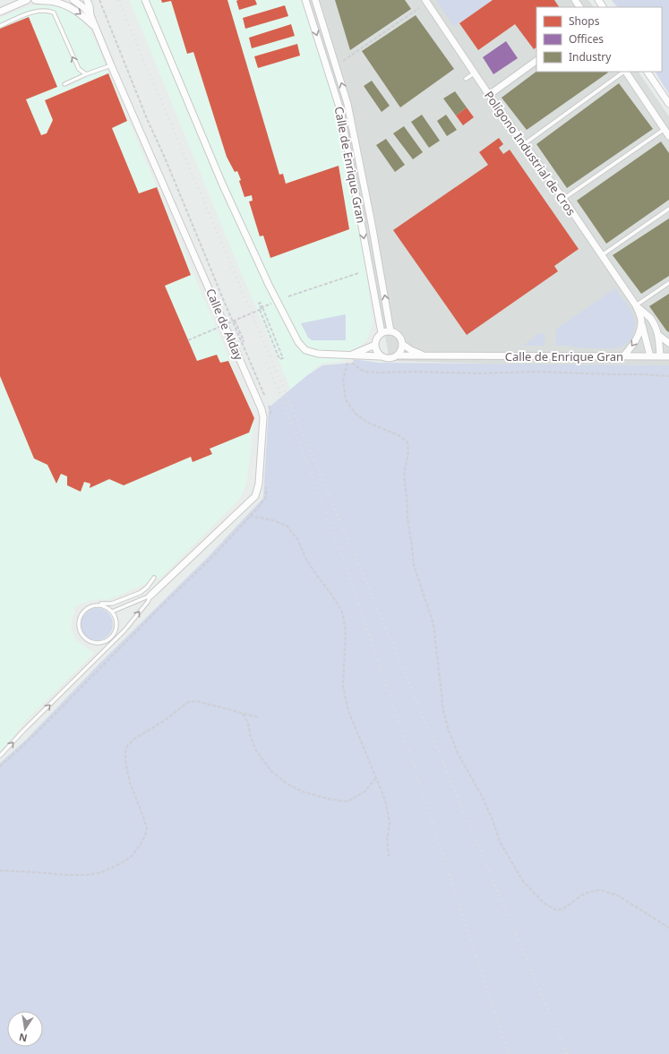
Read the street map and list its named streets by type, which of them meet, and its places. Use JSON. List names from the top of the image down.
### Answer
{
  "streets": {
    "street": ["Polígono Industrial de Cros", "Calle de Enrique Gran", "Calle de Alday"]
  },
  "crossings": [
    ["Polígono Industrial de Cros", "Calle de Enrique Gran"]
  ],
  "legend": ["Shops", "Offices", "Industry"],
  "north": "bottom"
}
